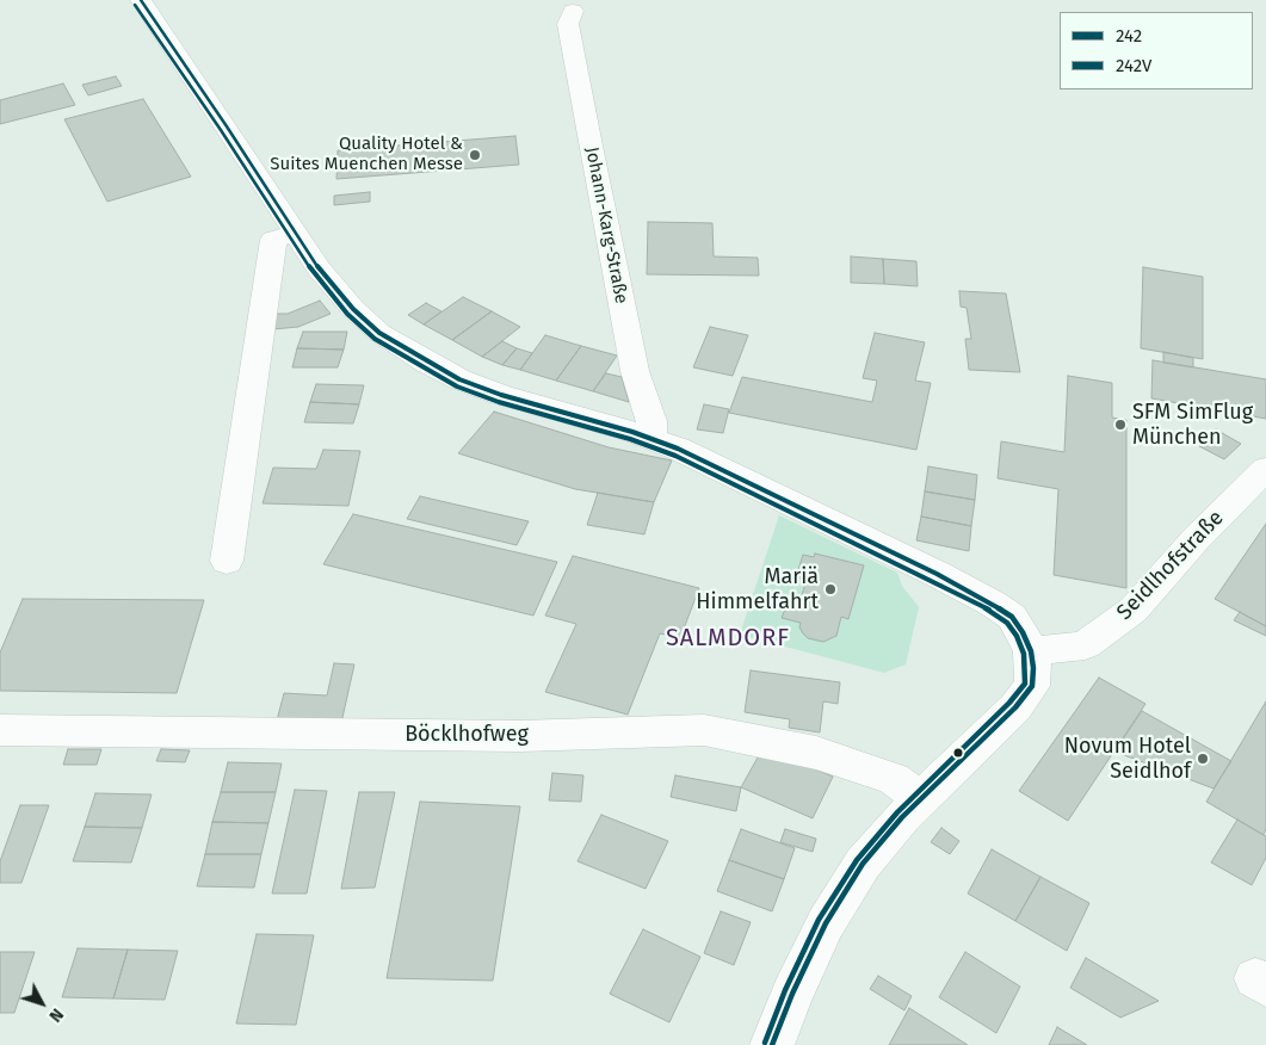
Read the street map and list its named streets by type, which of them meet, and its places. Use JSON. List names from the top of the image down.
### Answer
{
  "streets": {
    "street": ["Johann-Karg-Straße", "Seidlhofstraße", "Böcklhofweg"]
  },
  "districts": ["SALMDORF"],
  "places": [
    "Quality Hotel & Suites Muenchen Messe",
    "SFM SimFlug München",
    "Mariä Himmelfahrt",
    "Novum Hotel Seidlhof"
  ],
  "lines": ["transit line 242", "transit line 242V"],
  "legend": ["242", "242V"],
  "north": "bottom right"
}
